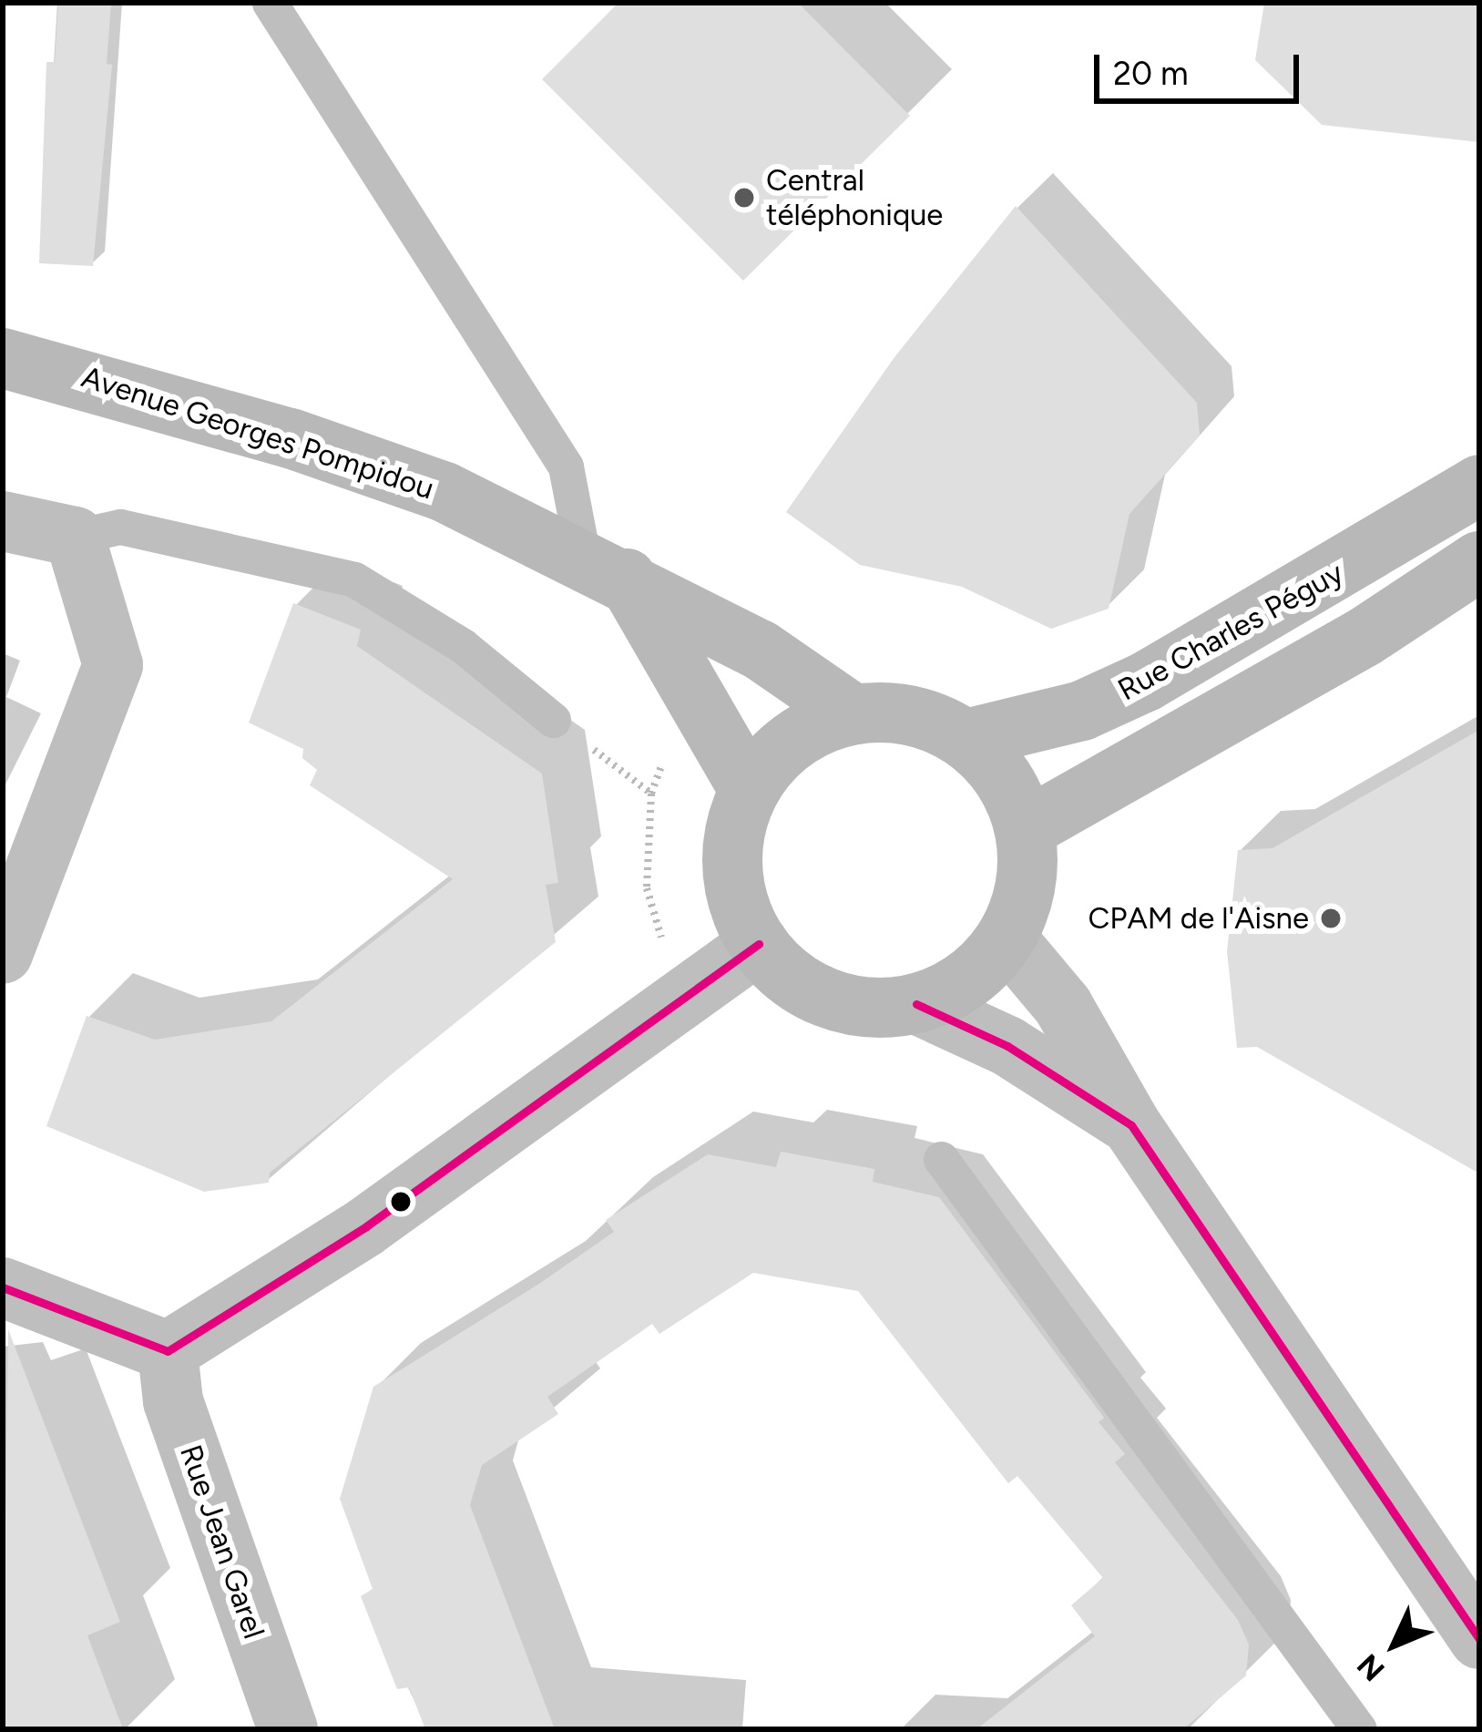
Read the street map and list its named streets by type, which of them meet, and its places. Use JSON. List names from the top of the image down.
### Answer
{
  "streets": {
    "main road": ["Avenue Georges Pompidou", "Rue Charles Péguy"],
    "street": ["Rue Jean Garel"]
  },
  "crossings": [
    ["Avenue Georges Pompidou", "Rue Charles Péguy"]
  ],
  "places": ["Central téléphonique", "CPAM de l'Aisne"],
  "scale_bar": "20 m",
  "north": "bottom left"
}
